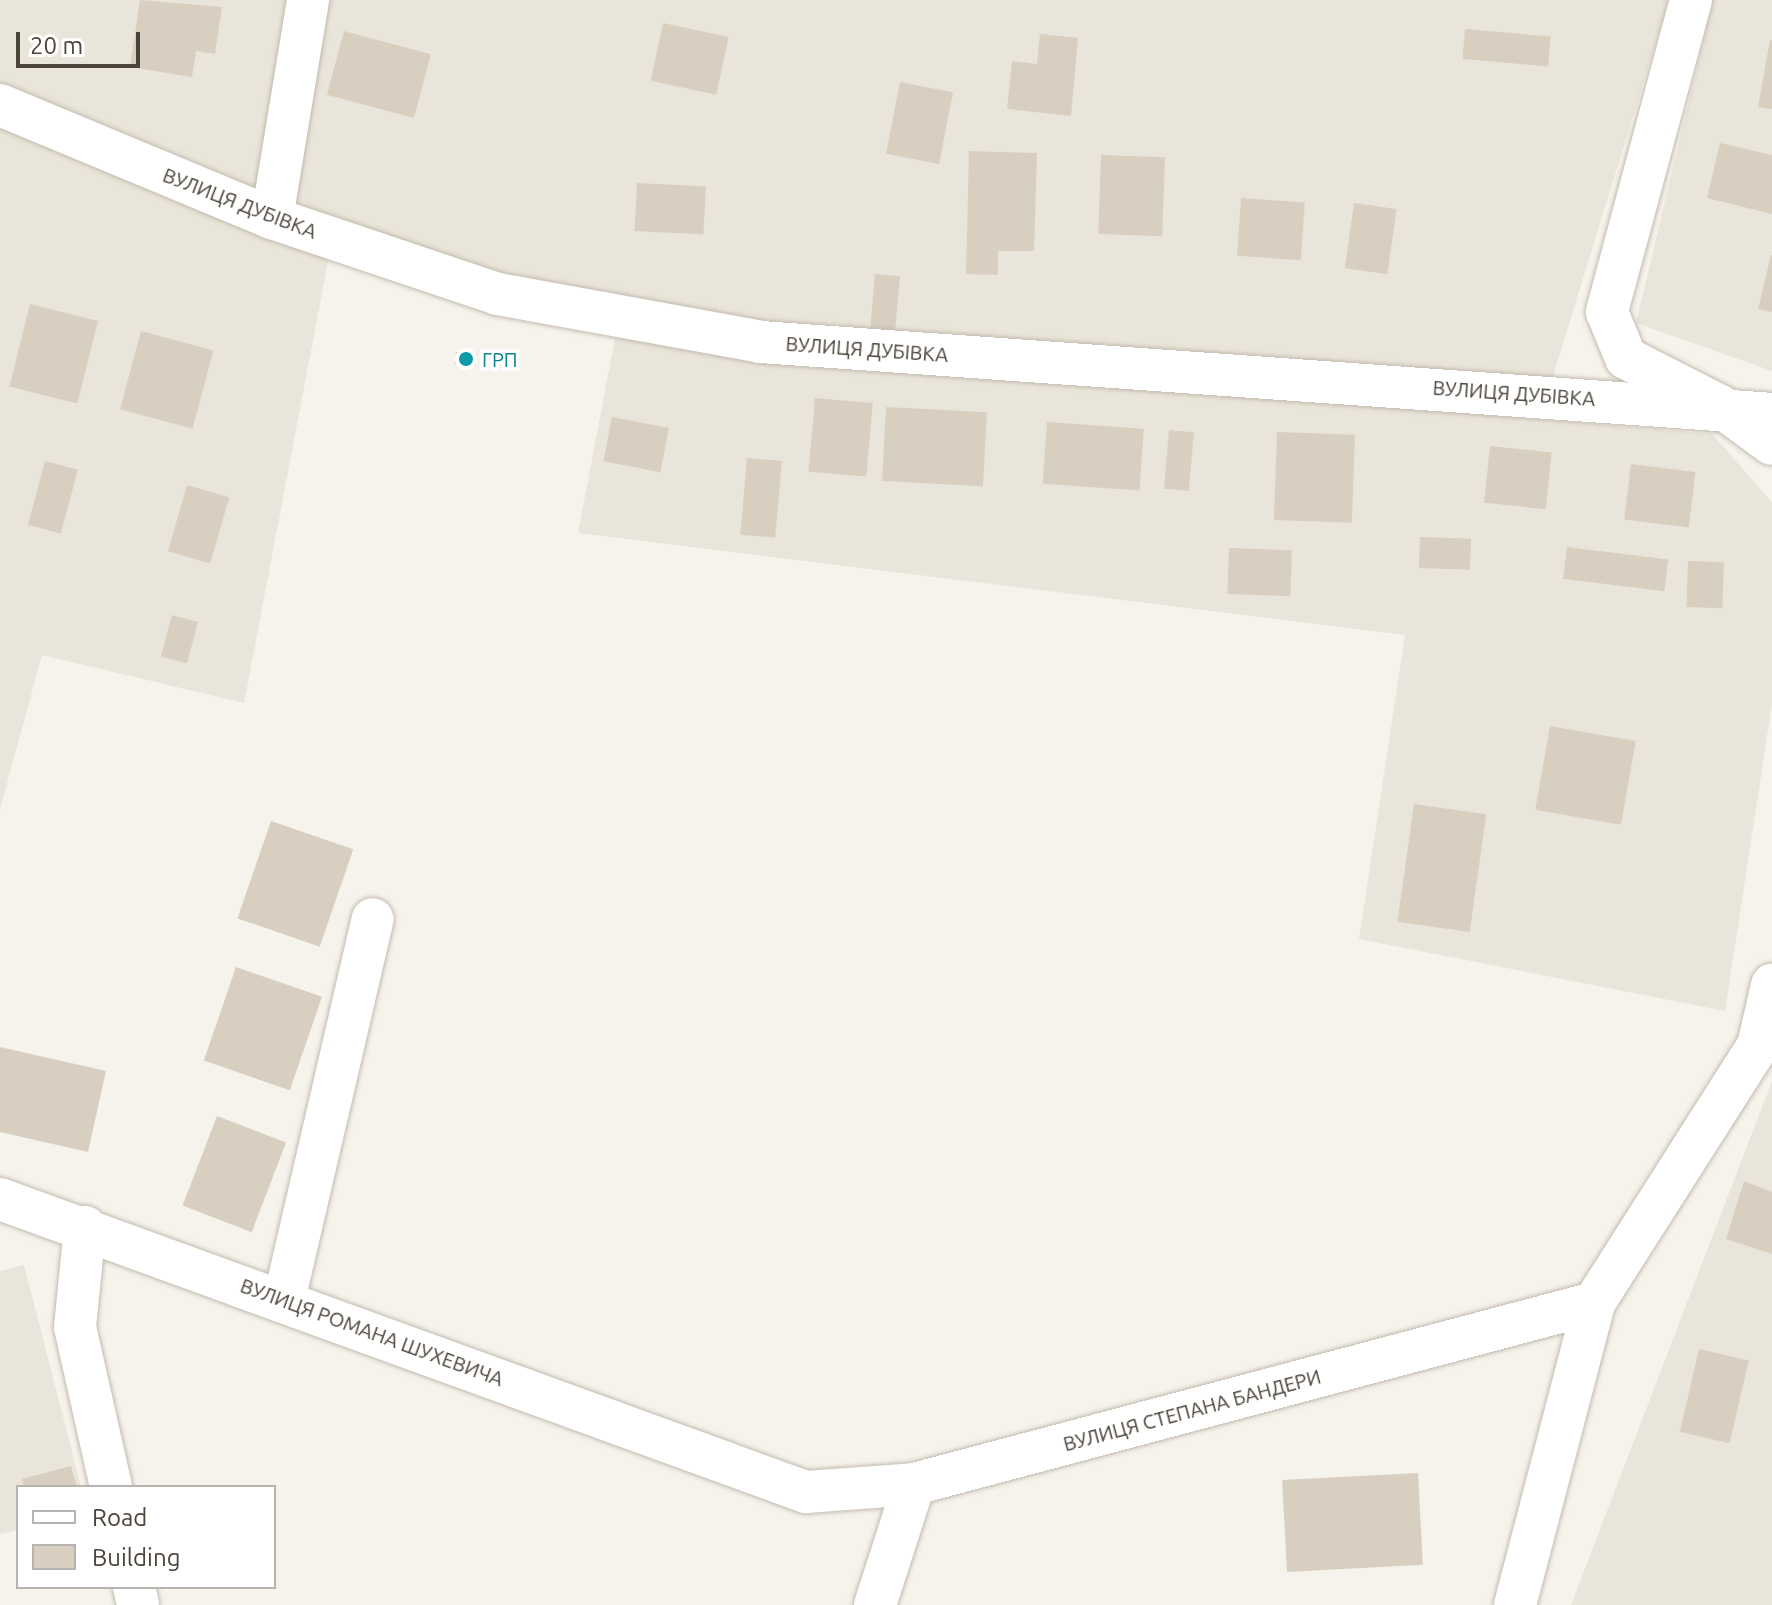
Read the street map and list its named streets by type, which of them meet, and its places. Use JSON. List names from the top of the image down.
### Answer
{
  "streets": {
    "street": ["ВУЛИЦЯ ДУБІВКА", "ВУЛИЦЯ РОМАНА ШУХЕВИЧА", "ВУЛИЦЯ СТЕПАНА БАНДЕРИ"]
  },
  "crossings": [
    ["ВУЛИЦЯ РОМАНА ШУХЕВИЧА", "ВУЛИЦЯ СТЕПАНА БАНДЕРИ"]
  ],
  "places": ["ГРП"],
  "legend": ["Road", "Building"],
  "scale_bar": "20 m"
}
